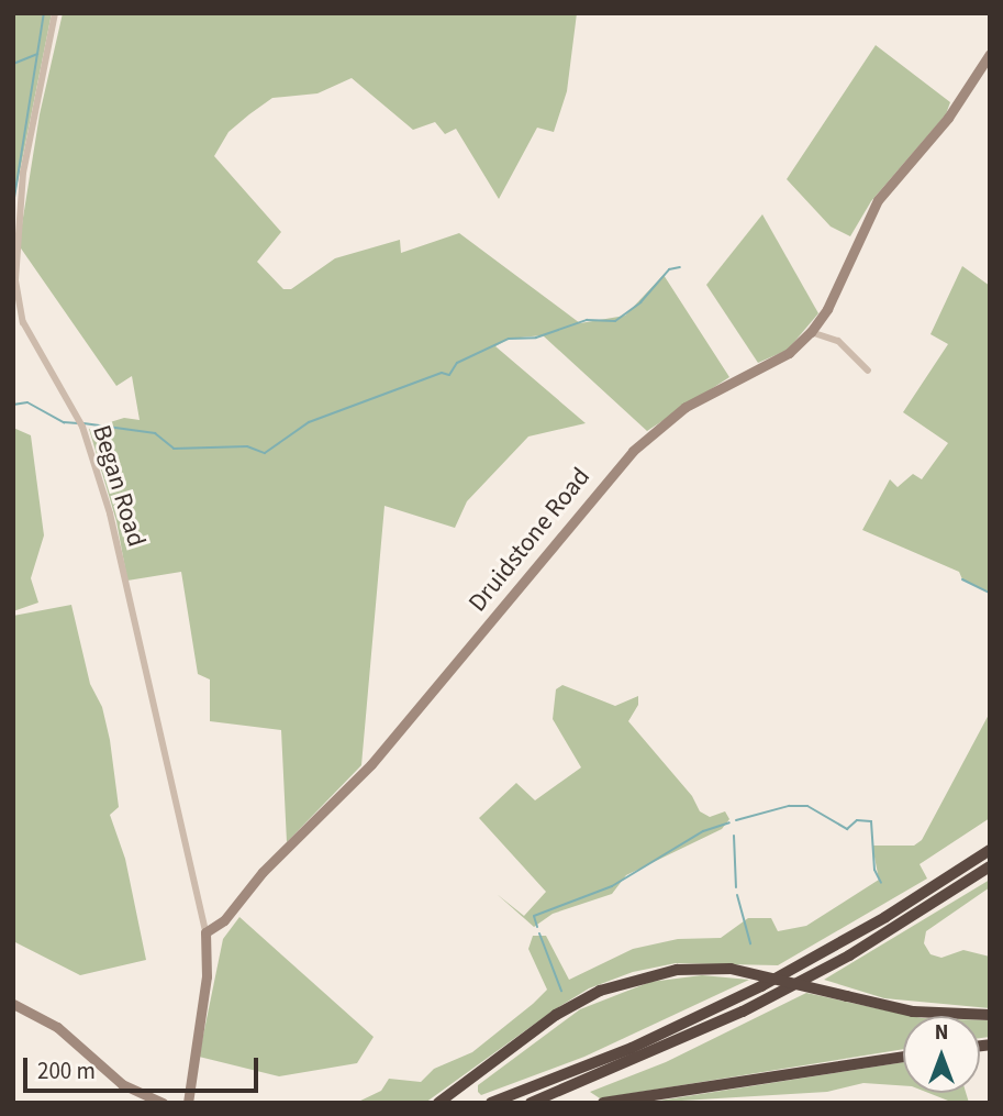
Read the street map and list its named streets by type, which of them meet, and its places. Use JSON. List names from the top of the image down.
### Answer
{
  "streets": {
    "street": ["Began Road", "Druidstone Road"]
  },
  "crossings": [
    ["Began Road", "Druidstone Road"]
  ],
  "scale_bar": "200 m",
  "north": "top"
}
